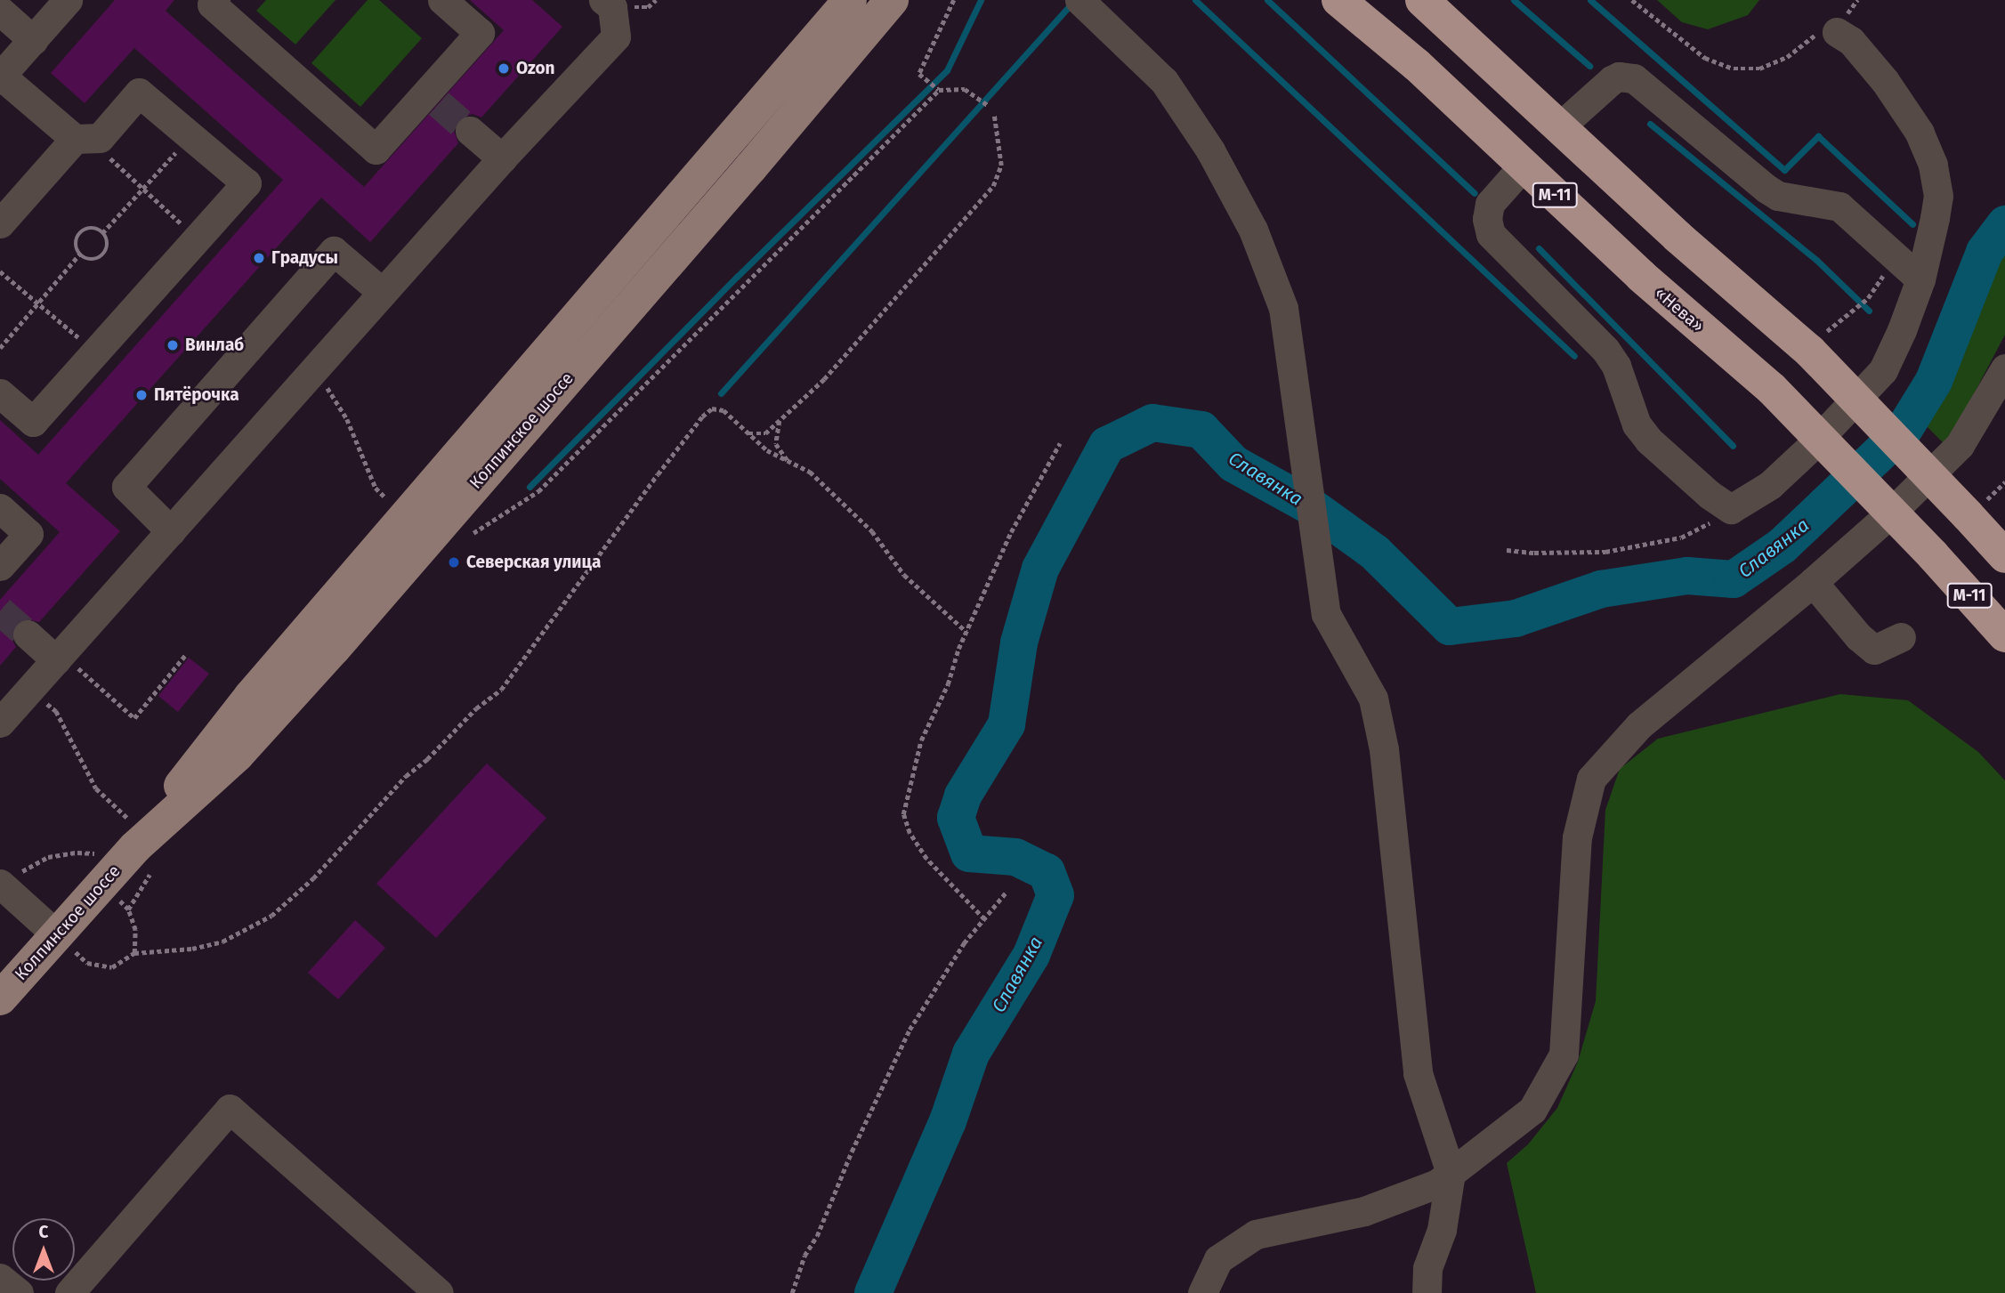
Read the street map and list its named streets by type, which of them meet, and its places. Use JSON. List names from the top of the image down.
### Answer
{
  "streets": {
    "highway": ["М-11", "«Нева»"],
    "main road": ["Колпинское шоссе"]
  },
  "water": ["Славянка"],
  "places": [
    "Ozon",
    "Градусы",
    "Винлаб",
    "Пятёрочка",
    "Северская улица"
  ],
  "north": "top"
}
